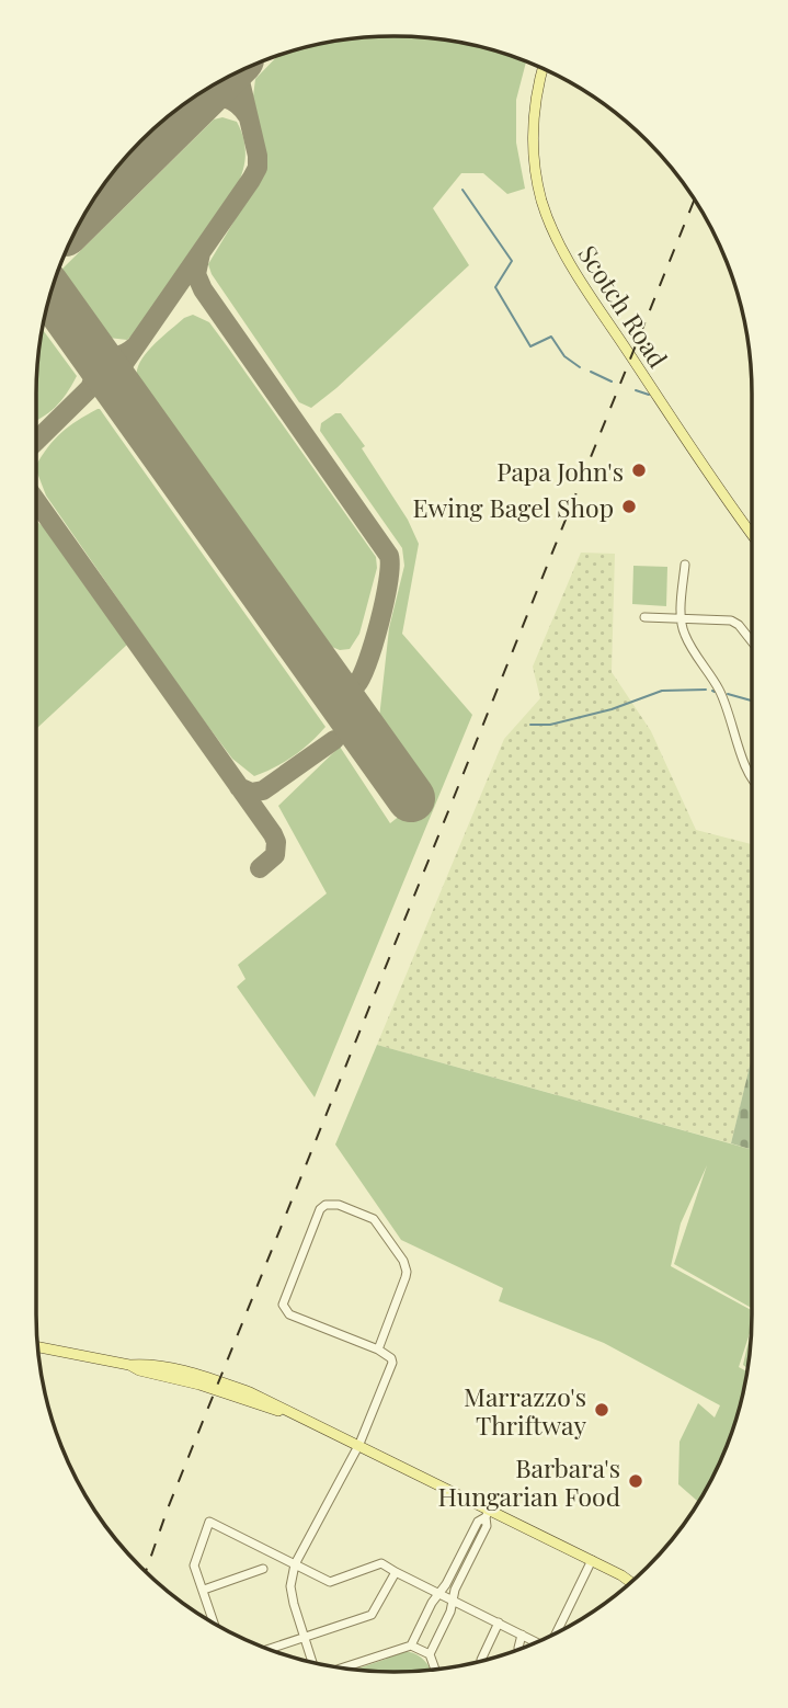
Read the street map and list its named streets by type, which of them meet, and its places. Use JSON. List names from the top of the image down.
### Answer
{
  "streets": {
    "main road": ["Scotch Road"]
  },
  "places": [
    "Papa John's",
    "Ewing Bagel Shop",
    "Marrazzo's Thriftway",
    "Barbara's Hungarian Food"
  ]
}
